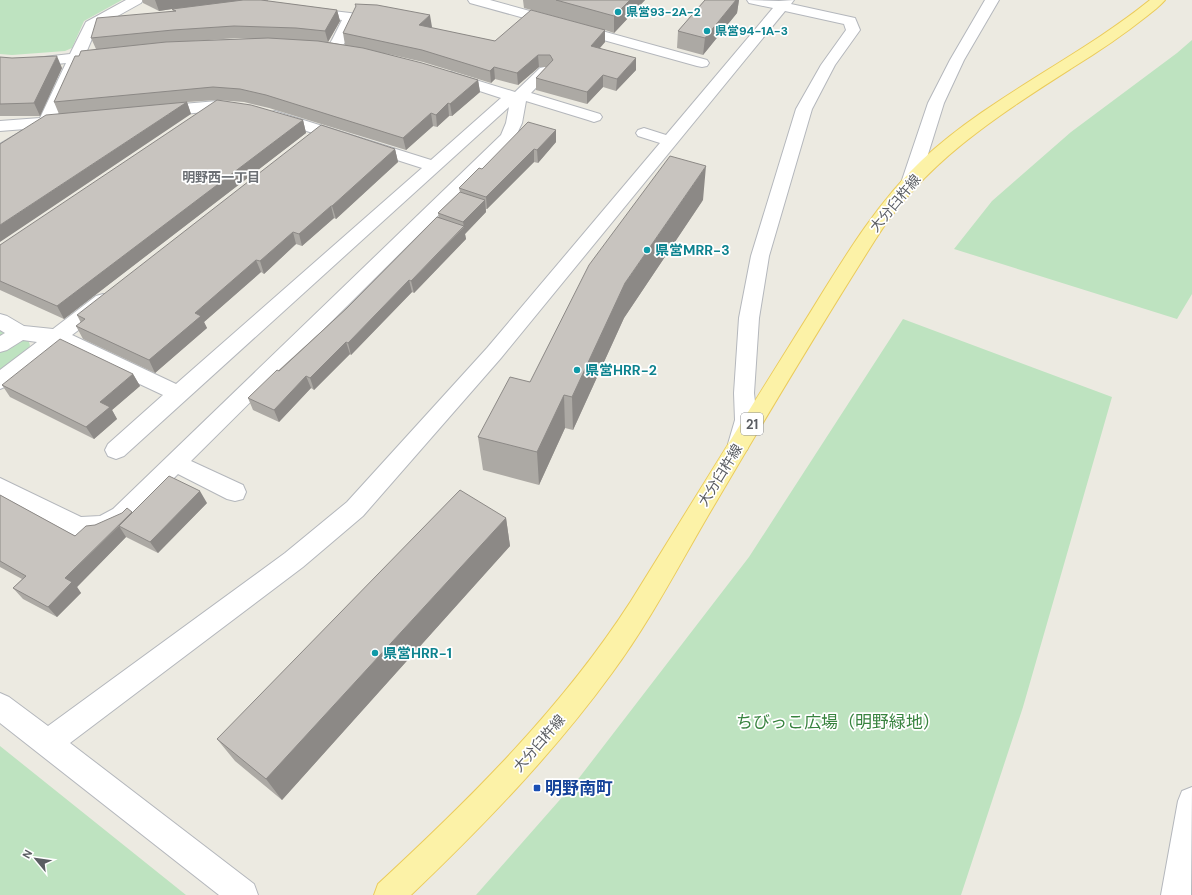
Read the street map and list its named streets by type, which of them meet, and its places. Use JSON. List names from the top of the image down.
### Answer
{
  "streets": {
    "main road": ["大分臼杵線", "21"]
  },
  "districts": ["明野西一丁目"],
  "parks": ["ちびっこ広場（明野緑地）"],
  "places": {
    "other": [
      "県営93-2A-2",
      "県営94-1A-3",
      "県営MRR-3",
      "県営HRR-2",
      "県営HRR-1"
    ],
    "transit": ["明野南町"]
  },
  "north": "top left"
}
